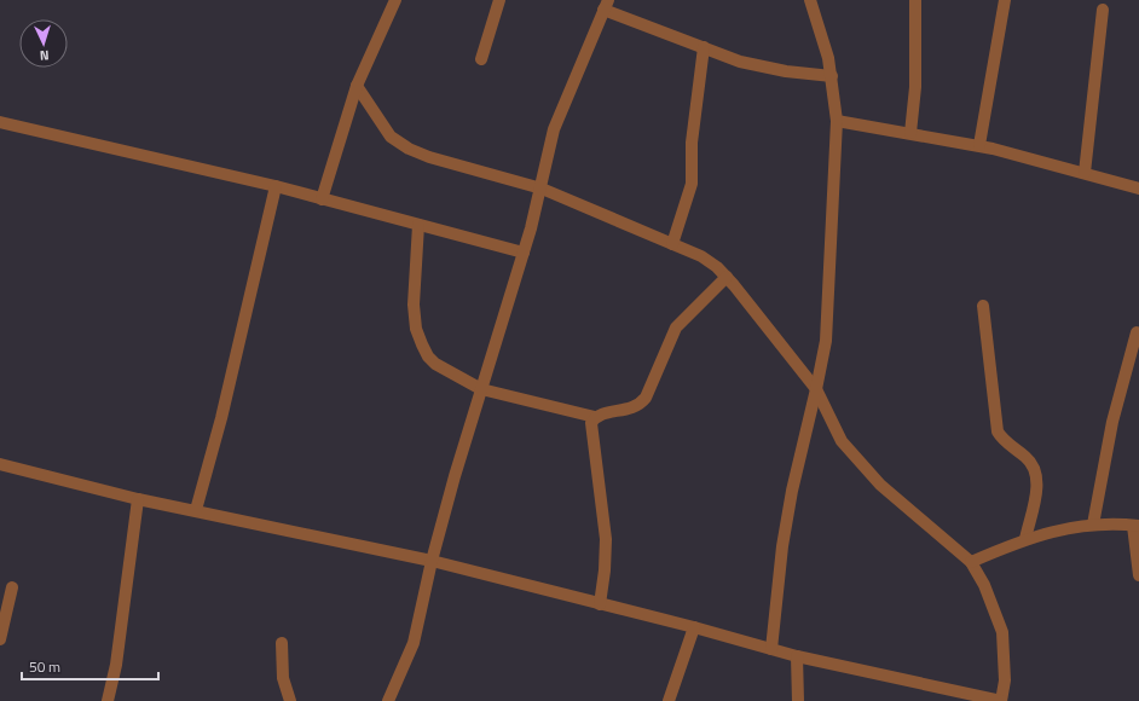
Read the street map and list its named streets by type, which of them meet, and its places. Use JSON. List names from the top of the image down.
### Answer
{
  "scale_bar": "50 m",
  "north": "bottom"
}
